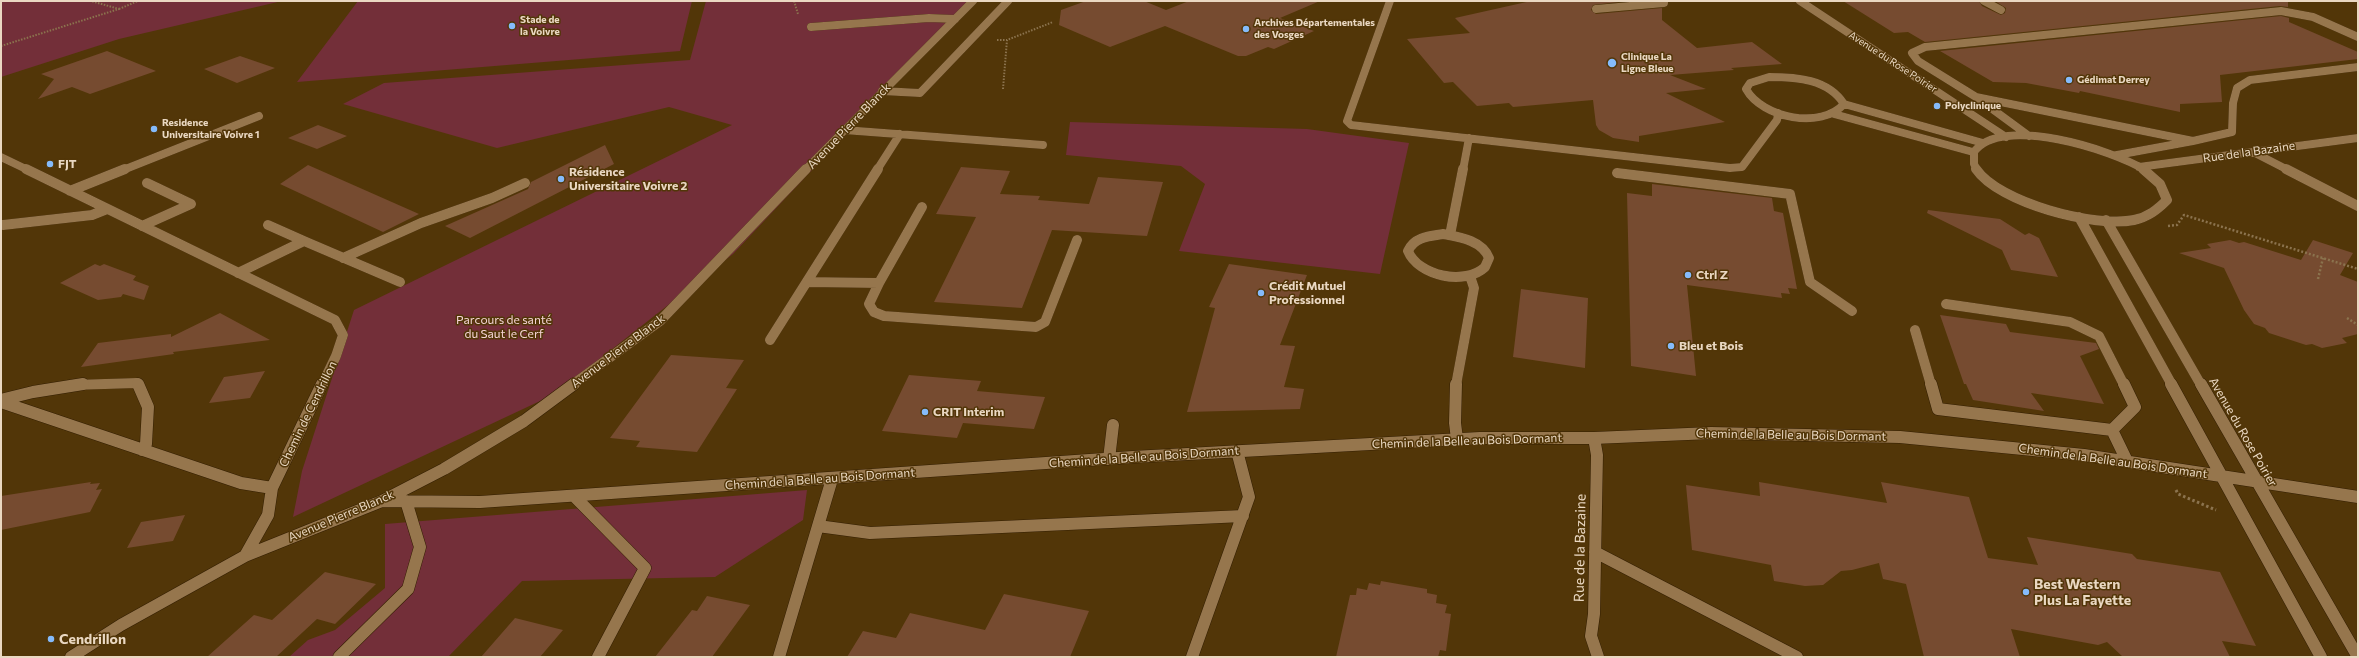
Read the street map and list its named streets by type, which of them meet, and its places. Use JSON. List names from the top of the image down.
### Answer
{
  "streets": {
    "street": [
      "Avenue du Rose Poirier",
      "Avenue Pierre Blanck",
      "Rue de la Bazaine",
      "Chemin de Cendrillon",
      "Chemin de la Belle au Bois Dormant"
    ]
  },
  "crossings": [
    ["Avenue du Rose Poirier", "Chemin de la Belle au Bois Dormant"],
    ["Avenue Pierre Blanck", "Chemin de Cendrillon"],
    ["Avenue Pierre Blanck", "Chemin de la Belle au Bois Dormant"],
    ["Rue de la Bazaine", "Chemin de la Belle au Bois Dormant"]
  ],
  "parks": ["Parcours de santé du Saut le Cerf"],
  "places": [
    "Stade de la Voivre",
    "Archives Départementales des Vosges",
    "Clinique La Ligne Bleue",
    "Gédimat Derrey",
    "Polyclinique",
    "Residence Universitaire Voivre 1",
    "FJT",
    "Résidence Universitaire Voivre 2",
    "Ctrl Z",
    "Crédit Mutuel Professionnel",
    "Bleu et Bois",
    "CRIT Interim",
    "Best Western Plus La Fayette",
    "Cendrillon"
  ]
}
